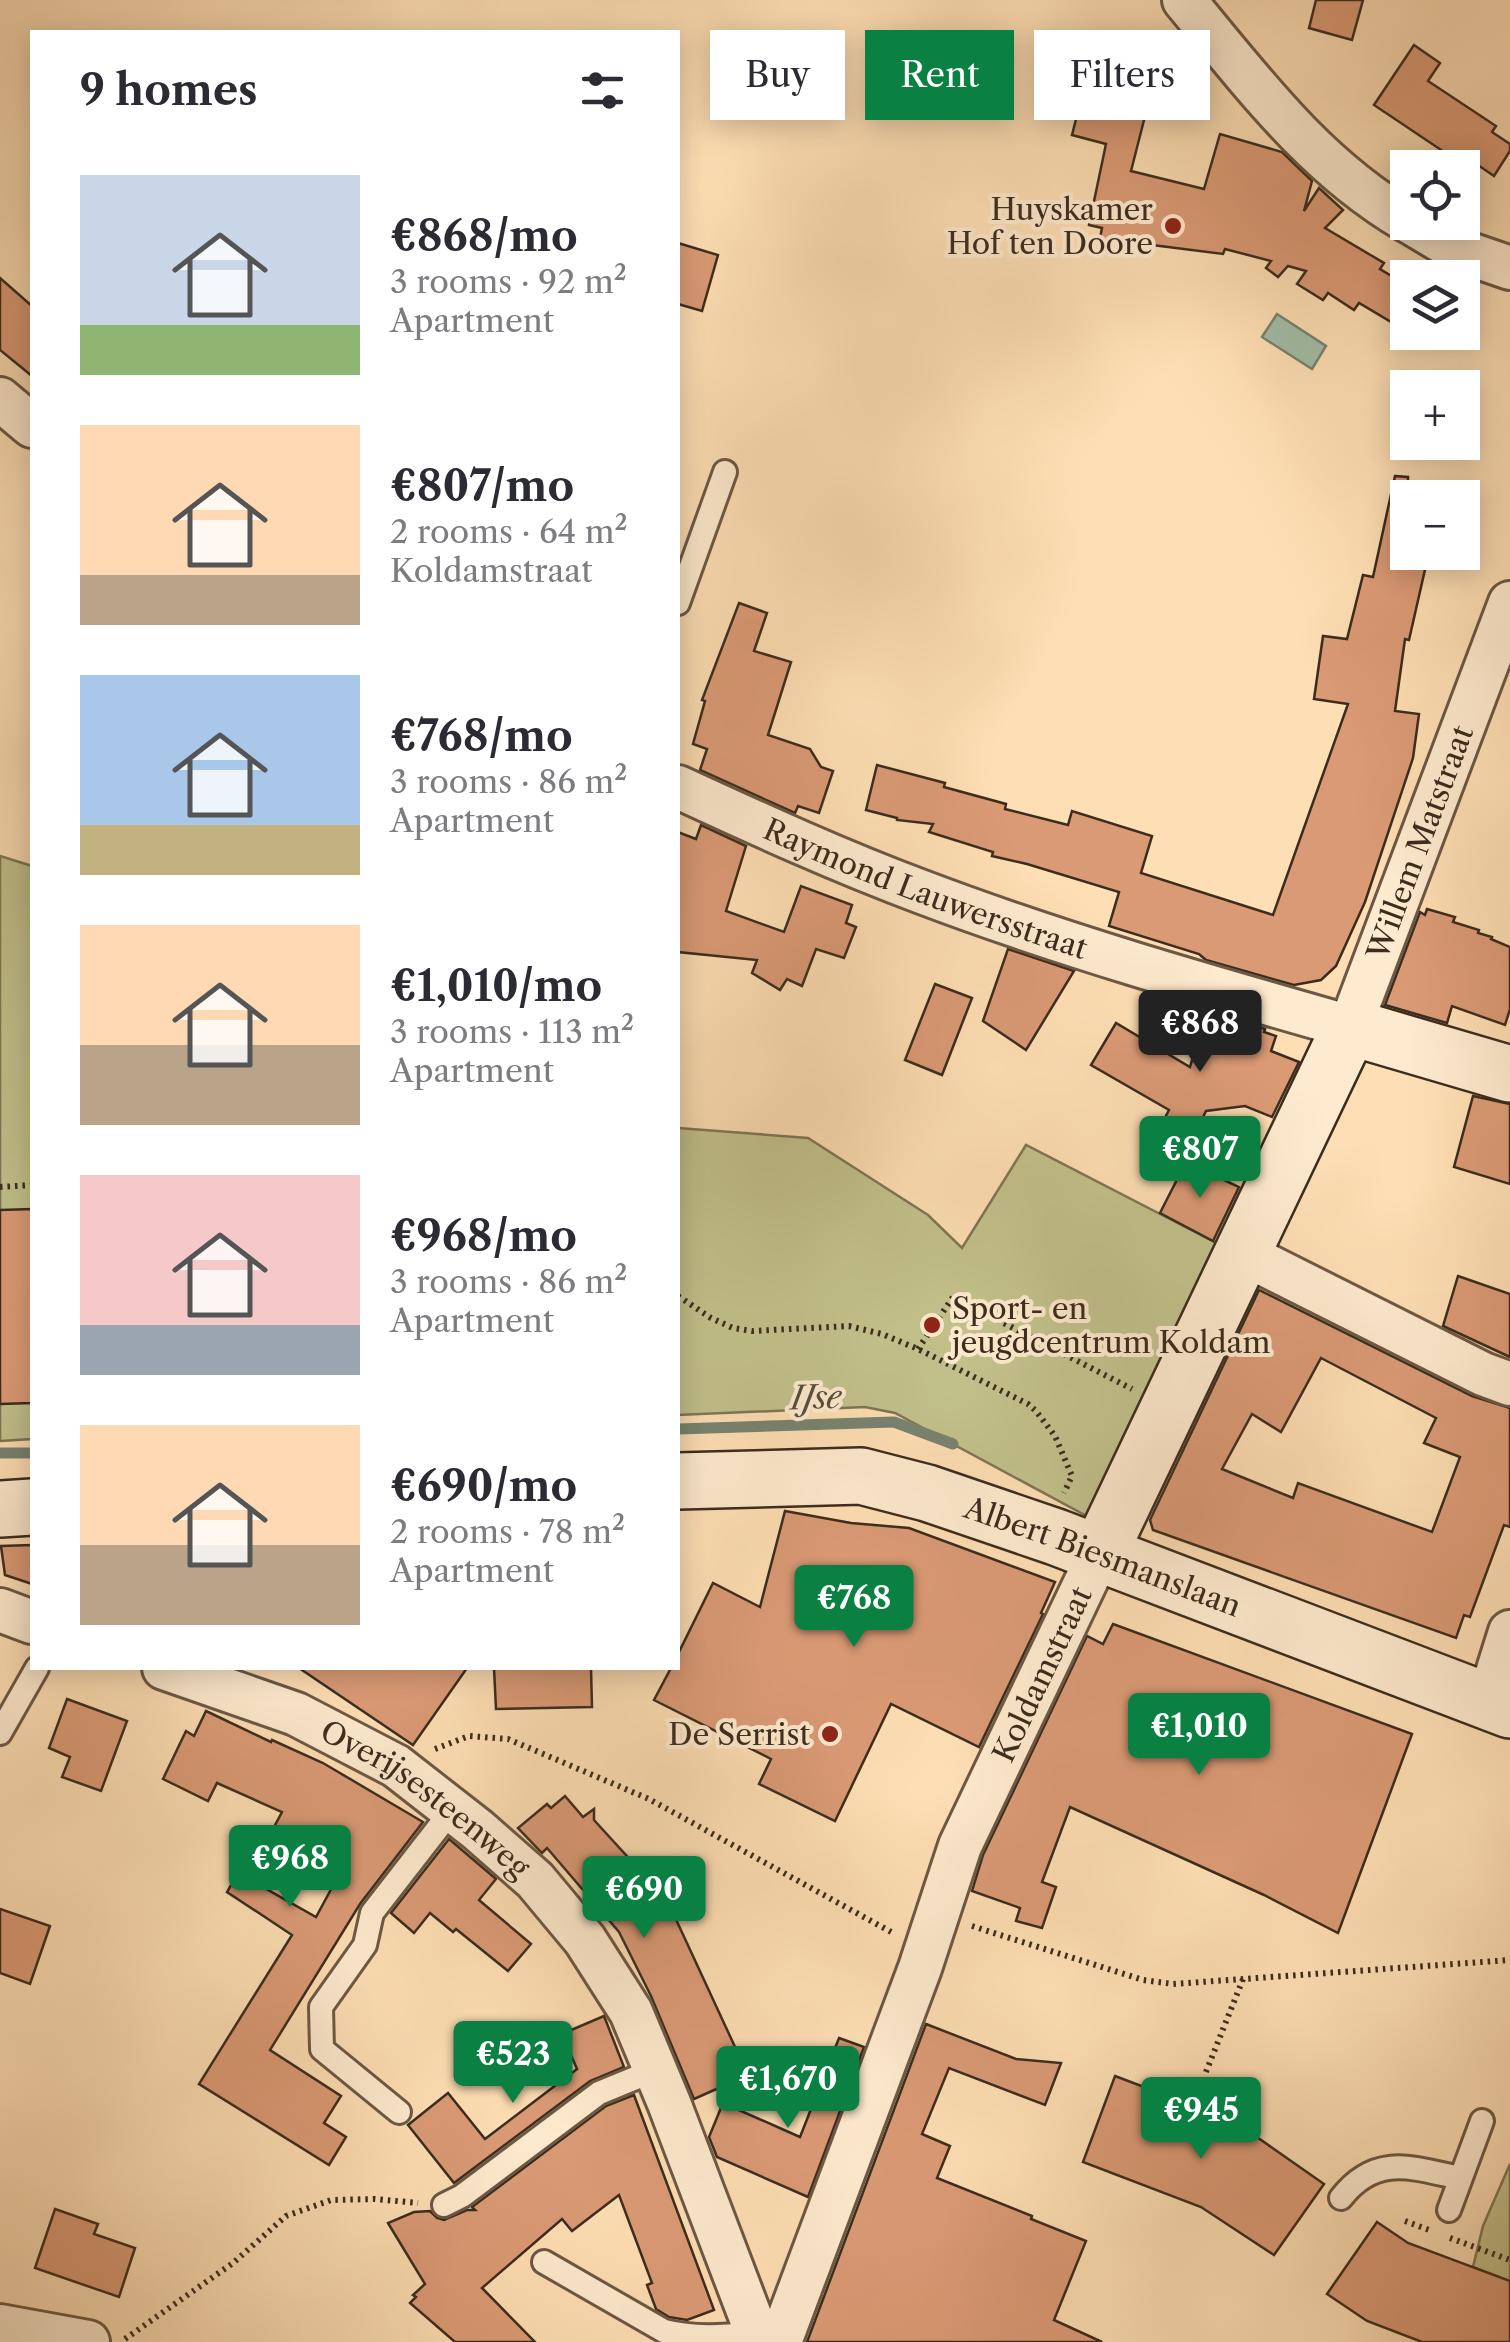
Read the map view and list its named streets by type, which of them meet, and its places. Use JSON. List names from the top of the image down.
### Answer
{
  "streets": {
    "main road": ["Albert Biesmanslaan", "Koldamstraat"],
    "street": ["Willem Matstraat", "Raymond Lauwersstraat", "Overijsesteenweg"]
  },
  "crossings": [
    ["Willem Matstraat", "Raymond Lauwersstraat"],
    ["Willem Matstraat", "Koldamstraat"],
    ["Raymond Lauwersstraat", "Koldamstraat"],
    ["Albert Biesmanslaan", "Koldamstraat"],
    ["Koldamstraat", "Overijsesteenweg"]
  ],
  "water": ["IJse"],
  "places": ["Huyskamer Hof ten Doore", "Sport- en jeugdcentrum Koldam", "De Serrist"],
  "page": {
    "chip": ["Buy", "Rent", "Filters"],
    "heading": "9 homes",
    "map_buttons": ["+", "−"],
    "list": [
      {
        "name": "€868/mo",
        "note": "3 rooms · 92 m² · Apartment"
      },
      {
        "name": "€807/mo",
        "note": "2 rooms · 64 m² · Koldamstraat"
      },
      {
        "name": "€768/mo",
        "note": "3 rooms · 86 m² · Apartment"
      },
      {
        "name": "€1,010/mo",
        "note": "3 rooms · 113 m² · Apartment"
      },
      {
        "name": "€968/mo",
        "note": "3 rooms · 86 m² · Apartment"
      },
      {
        "name": "€690/mo",
        "note": "2 rooms · 78 m² · Apartment"
      }
    ],
    "price": [
      "€868",
      "€807",
      "€768",
      "€1,010",
      "€968",
      "€690",
      "€523",
      "€1,670",
      "€945"
    ]
  }
}
